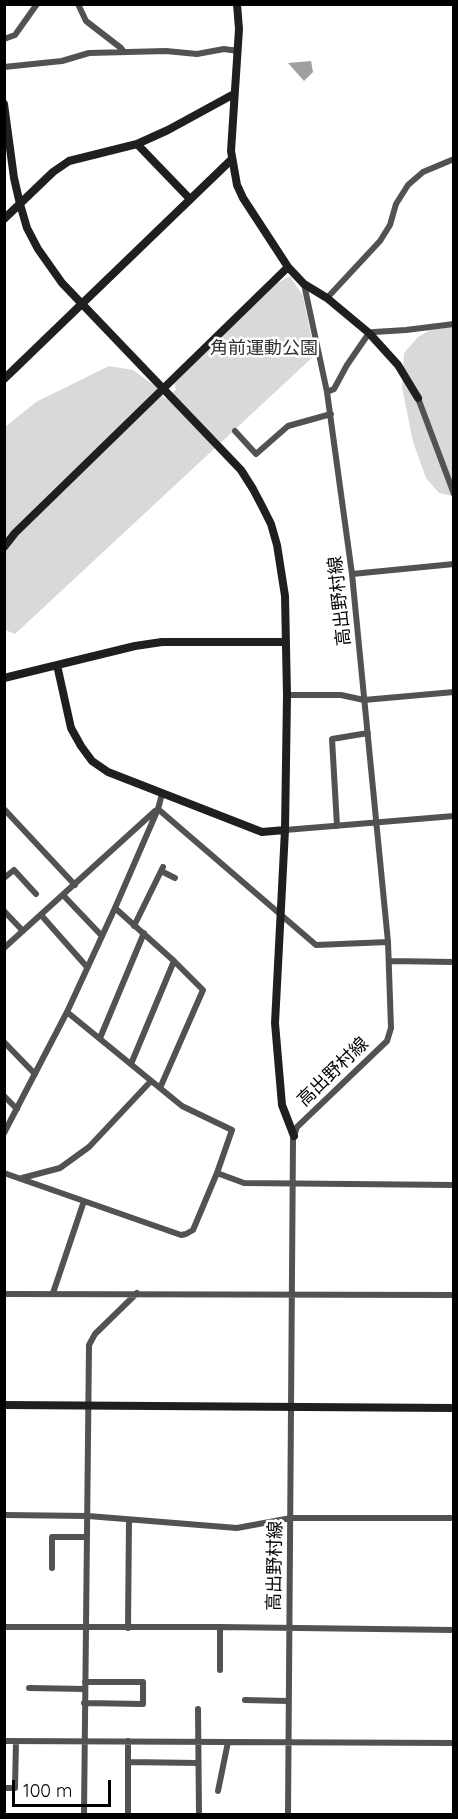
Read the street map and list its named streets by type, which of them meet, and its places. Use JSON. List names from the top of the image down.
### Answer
{
  "streets": {
    "street": ["高出野村線"]
  },
  "parks": ["角前運動公園"],
  "scale_bar": "100 m"
}
